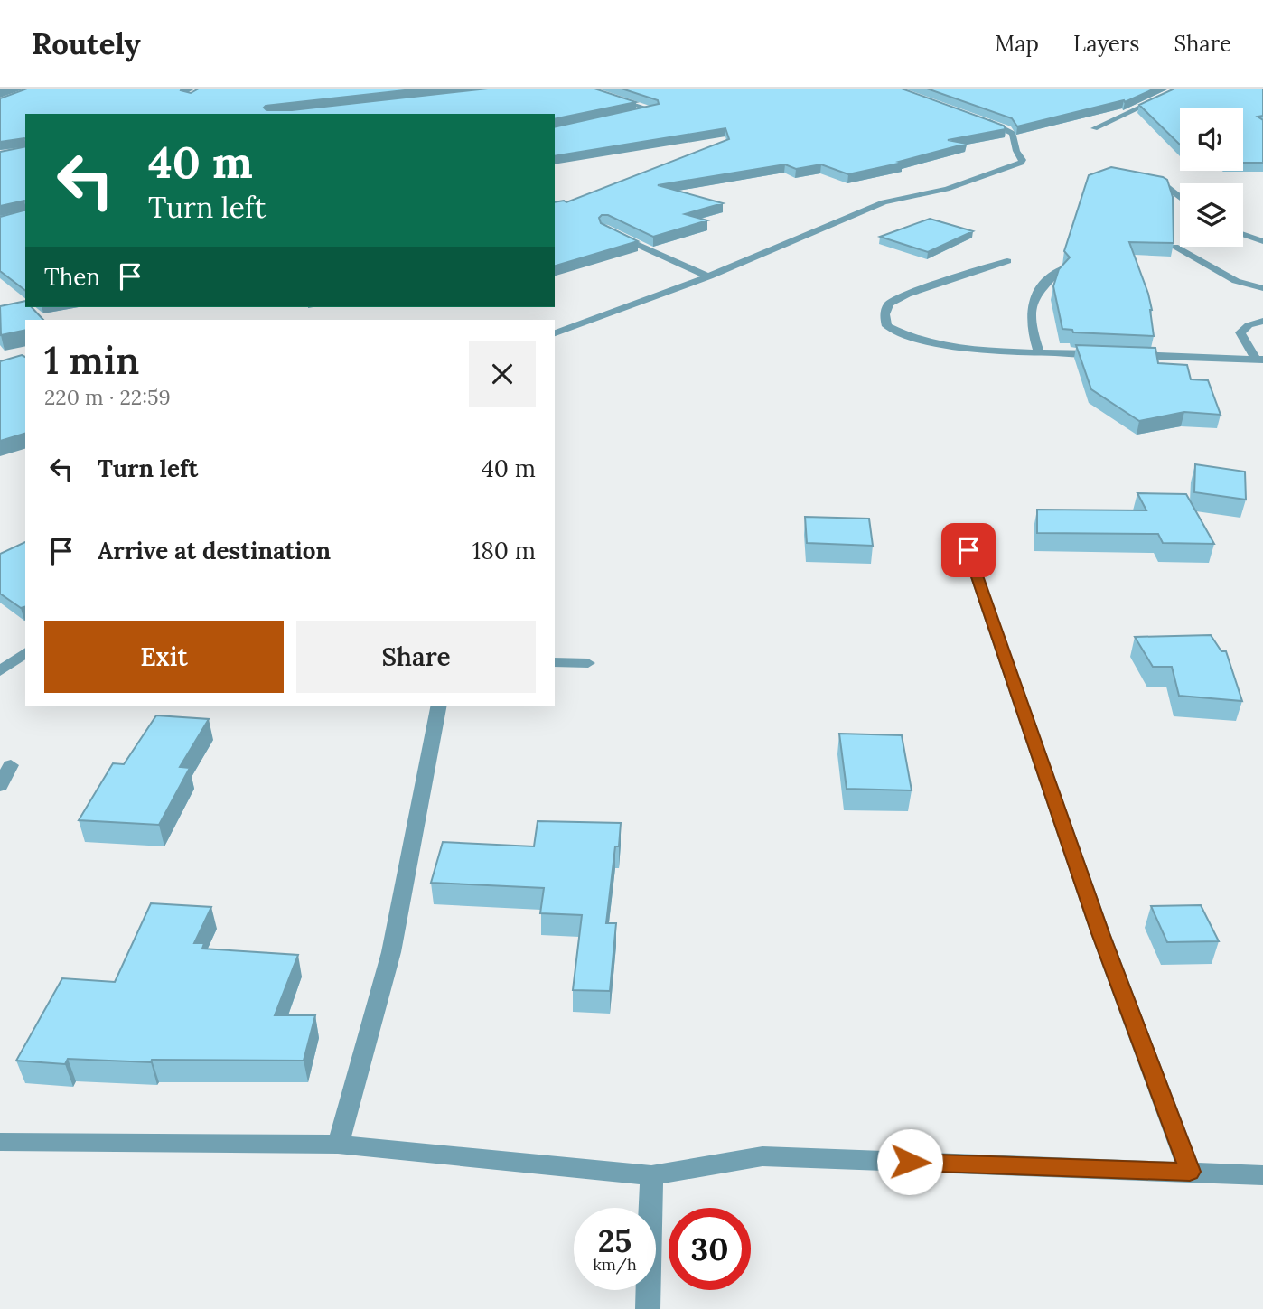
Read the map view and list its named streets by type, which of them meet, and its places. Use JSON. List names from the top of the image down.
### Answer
{
  "page": {
    "header": "Routely",
    "nav": ["Map", "Layers", "Share"],
    "turn": ["40 m", "Turn left"],
    "then": "Then",
    "heading": ["1 min", "220 m · 22:59"],
    "list": [
      {
        "name": "Turn left",
        "value": "40 m"
      },
      {
        "name": "Arrive at destination",
        "value": "180 m"
      }
    ],
    "buttons": ["Exit", "Share"],
    "speed": "25 km/h",
    "limit": "30"
  }
}
